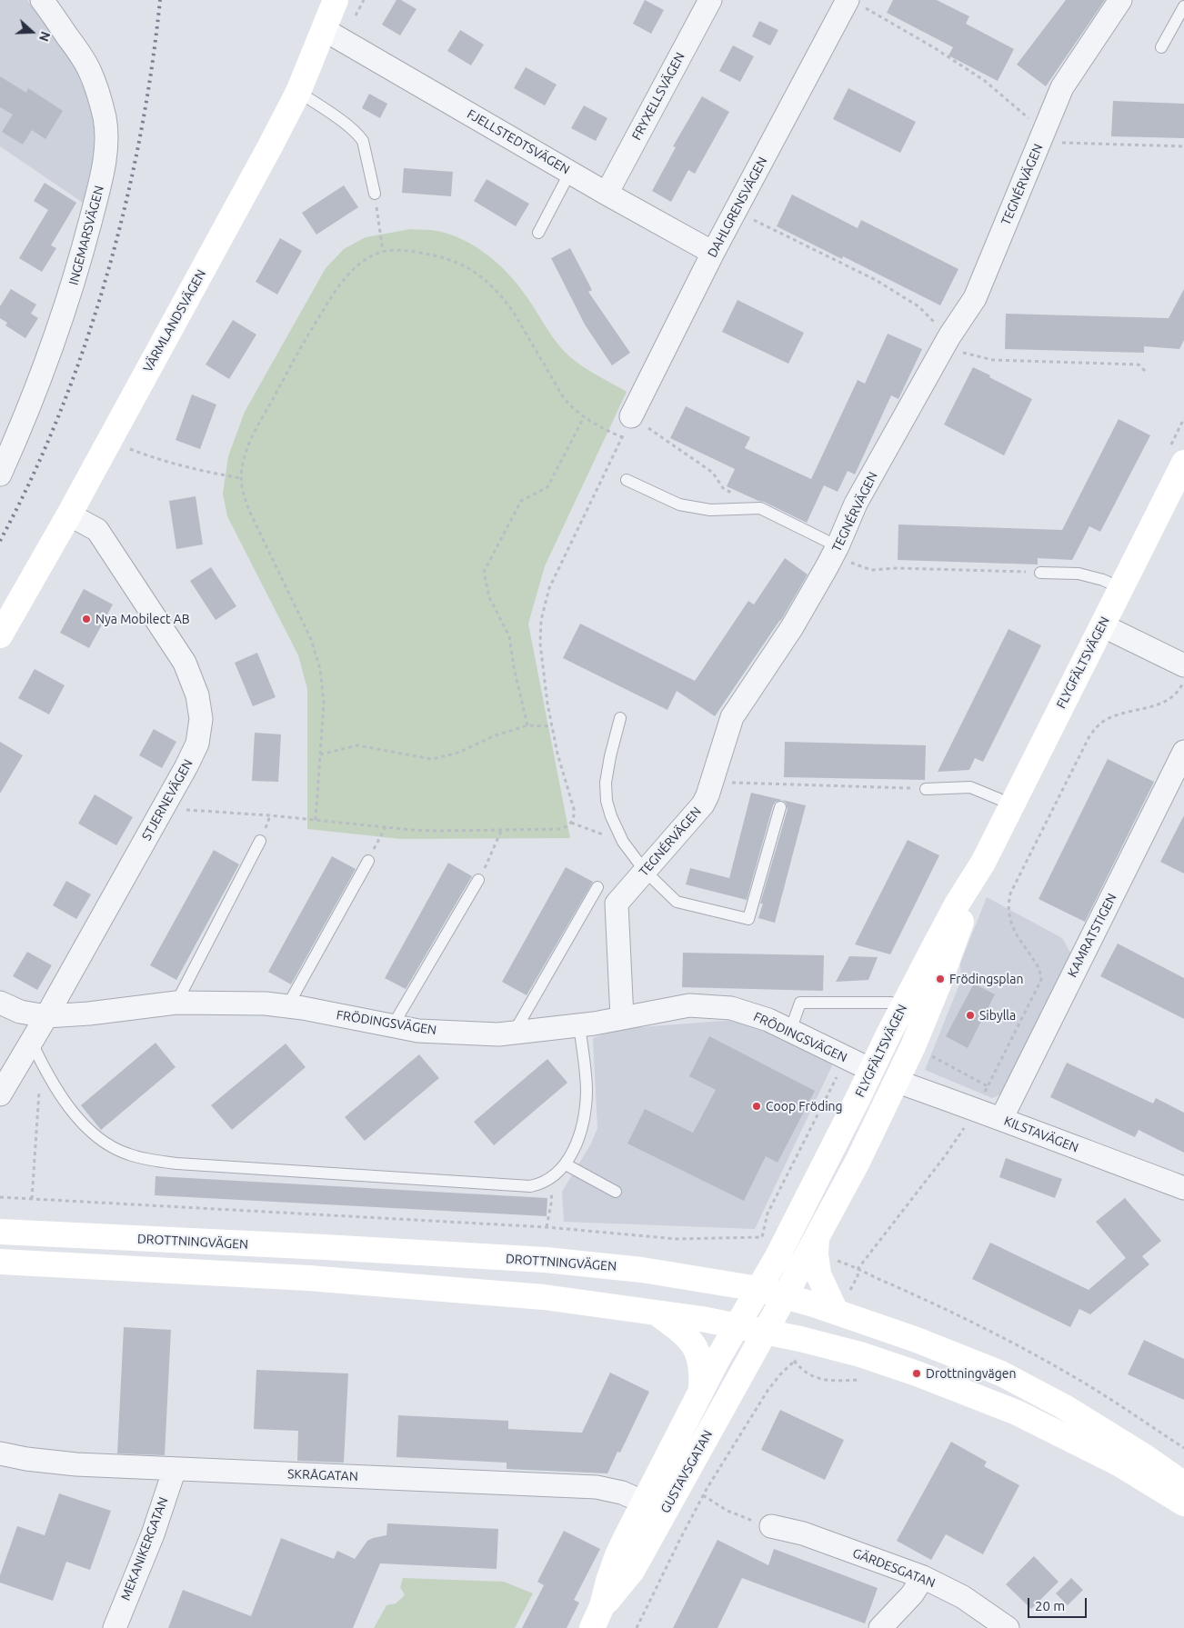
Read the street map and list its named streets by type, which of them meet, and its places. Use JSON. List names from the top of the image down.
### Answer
{
  "streets": {
    "main road": [
      "VÄRMLANDSVÄGEN",
      "FLYGFÄLTSVÄGEN",
      "DROTTNINGVÄGEN",
      "GUSTAVSGATAN"
    ],
    "street": [
      "FRYXELLSVÄGEN",
      "FJELLSTEDTSVÄGEN",
      "TEGNÉRVÄGEN",
      "DAHLGRENSVÄGEN",
      "INGEMARSVÄGEN",
      "STJERNEVÄGEN",
      "KAMRATSTIGEN",
      "FRÖDINGSVÄGEN",
      "KILSTAVÄGEN",
      "SKRÅGATAN",
      "MEKANIKERGATAN",
      "GÄRDESGATAN"
    ]
  },
  "crossings": [
    ["FRYXELLSVÄGEN", "FJELLSTEDTSVÄGEN"],
    ["FJELLSTEDTSVÄGEN", "DAHLGRENSVÄGEN"],
    ["FJELLSTEDTSVÄGEN", "VÄRMLANDSVÄGEN"],
    ["TEGNÉRVÄGEN", "FRÖDINGSVÄGEN"],
    ["VÄRMLANDSVÄGEN", "STJERNEVÄGEN"],
    ["FLYGFÄLTSVÄGEN", "FRÖDINGSVÄGEN"],
    ["FLYGFÄLTSVÄGEN", "KILSTAVÄGEN"],
    ["FLYGFÄLTSVÄGEN", "DROTTNINGVÄGEN"],
    ["FLYGFÄLTSVÄGEN", "GUSTAVSGATAN"],
    ["STJERNEVÄGEN", "FRÖDINGSVÄGEN"],
    ["KAMRATSTIGEN", "KILSTAVÄGEN"],
    ["DROTTNINGVÄGEN", "GUSTAVSGATAN"],
    ["GUSTAVSGATAN", "SKRÅGATAN"],
    ["SKRÅGATAN", "MEKANIKERGATAN"]
  ],
  "places": [
    "Nya Mobilect AB",
    "Frödingsplan",
    "Sibylla",
    "Coop Fröding",
    "Drottningvägen"
  ],
  "scale_bar": "20 m",
  "north": "right"
}
